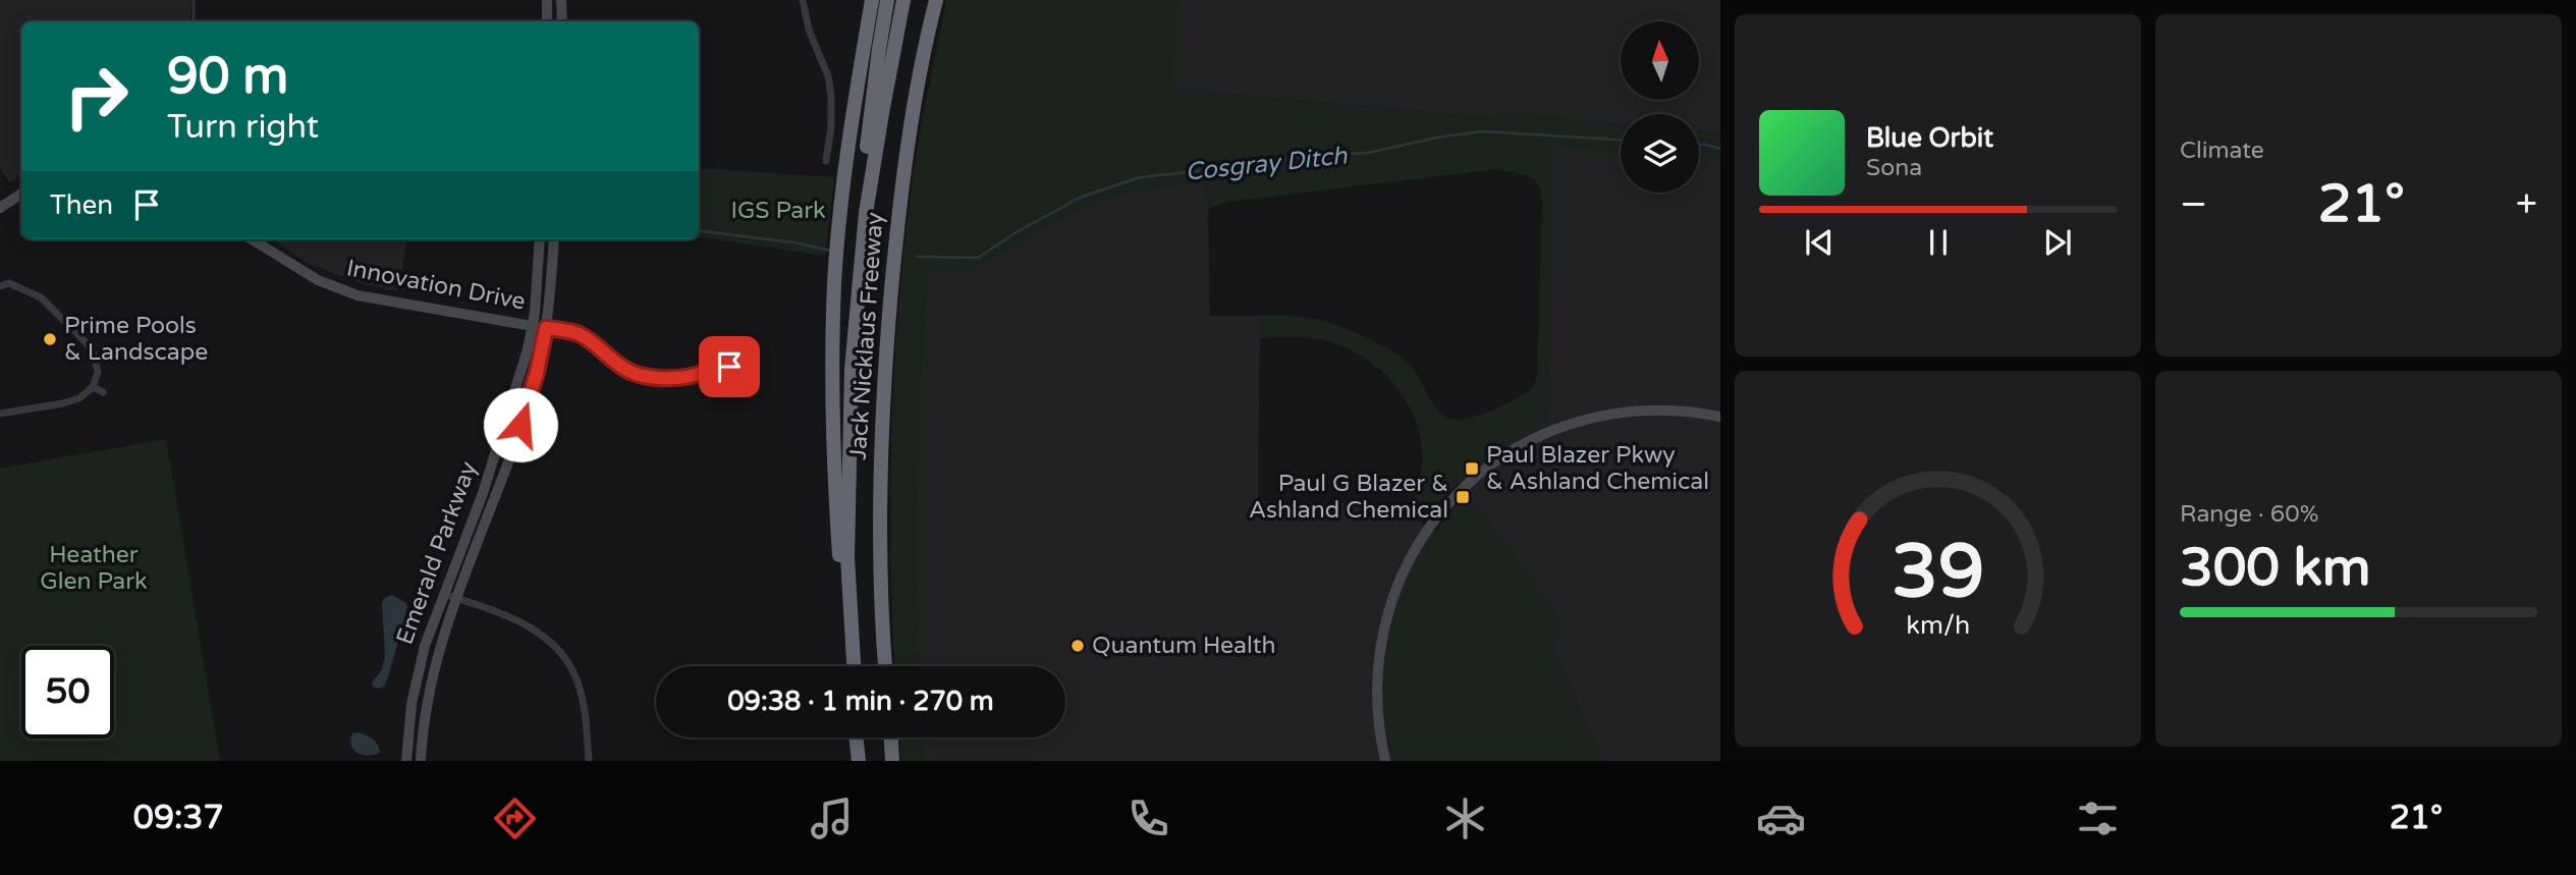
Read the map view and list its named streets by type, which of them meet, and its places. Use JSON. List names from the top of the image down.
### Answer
{
  "streets": {
    "highway": ["Jack Nicklaus Freeway"],
    "main road": ["Innovation Drive", "Emerald Parkway"]
  },
  "crossings": [
    ["Innovation Drive", "Emerald Parkway"]
  ],
  "water": ["Cosgray Ditch"],
  "parks": ["IGS Park", "Heather Glen Park"],
  "places": {
    "other": ["Prime Pools & Landscape", "Quantum Health"],
    "transit": ["Paul Blazer Pkwy & Ashland Chemical", "Paul G Blazer & Ashland Chemical"]
  },
  "north": "top",
  "page": {
    "tile": [
      "Climate",
      ["Range · 60%", "300 km"]
    ],
    "turn": ["90 m", "Turn right"],
    "song": ["Blue Orbit", "Sona"],
    "then": "Then",
    "heat": ["−", "21°", "+"],
    "limit": "50",
    "trip": "09:38 · 1 min · 270 m",
    "tabs": ["09:37", "21°"],
    "gauge": ["39", "km/h"]
  }
}
